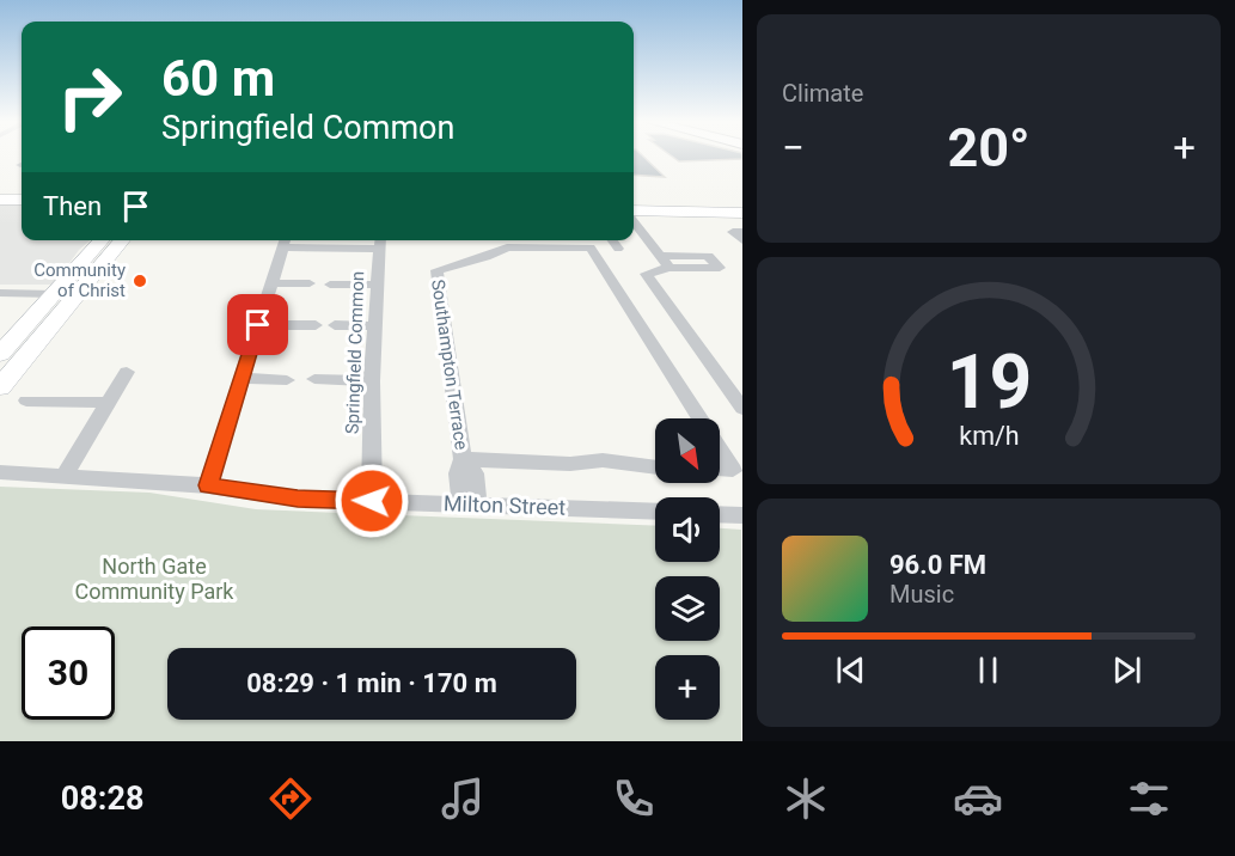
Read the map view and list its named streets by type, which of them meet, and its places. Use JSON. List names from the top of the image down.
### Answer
{
  "streets": {
    "street": ["Springfield Common", "Southampton Terrace", "Milton Street"]
  },
  "crossings": [
    ["Springfield Common", "Milton Street"],
    ["Southampton Terrace", "Milton Street"]
  ],
  "parks": ["North Gate Community Park"],
  "places": ["Community of Christ"],
  "north": "bottom right",
  "page": {
    "tile": "Climate",
    "turn": ["60 m", "Springfield Common"],
    "heat": ["−", "20°", "+"],
    "then": "Then",
    "map_buttons": "+",
    "song": ["96.0 FM", "Music"],
    "limit": "30",
    "trip": "08:29 · 1 min · 170 m",
    "tabs": "08:28",
    "gauge": ["19", "km/h"]
  }
}
